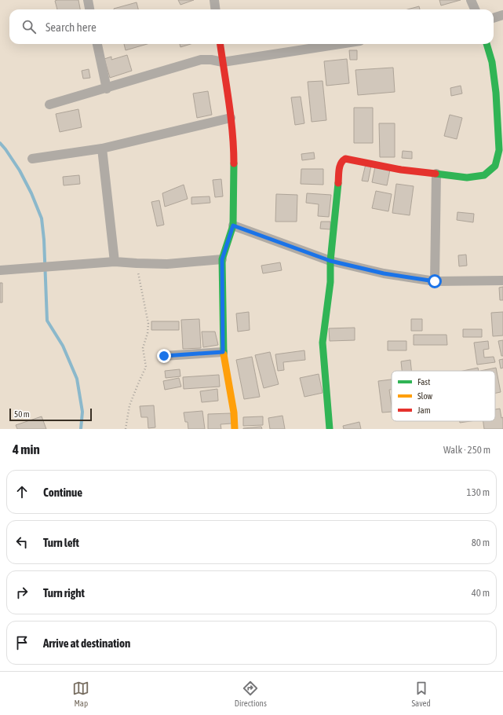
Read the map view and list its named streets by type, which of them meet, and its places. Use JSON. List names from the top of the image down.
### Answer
{
  "legend": ["Fast", "Slow", "Jam"],
  "scale_bar": "50 m",
  "page": {
    "search": "Search here",
    "scale": "50 m",
    "heading": ["4 min", "Walk · 250 m"],
    "list": [
      ["Continue", "130 m"],
      ["Turn left", "80 m"],
      ["Turn right", "40 m"],
      "Arrive at destination"
    ],
    "nav": ["Map", "Directions", "Saved"]
  }
}
